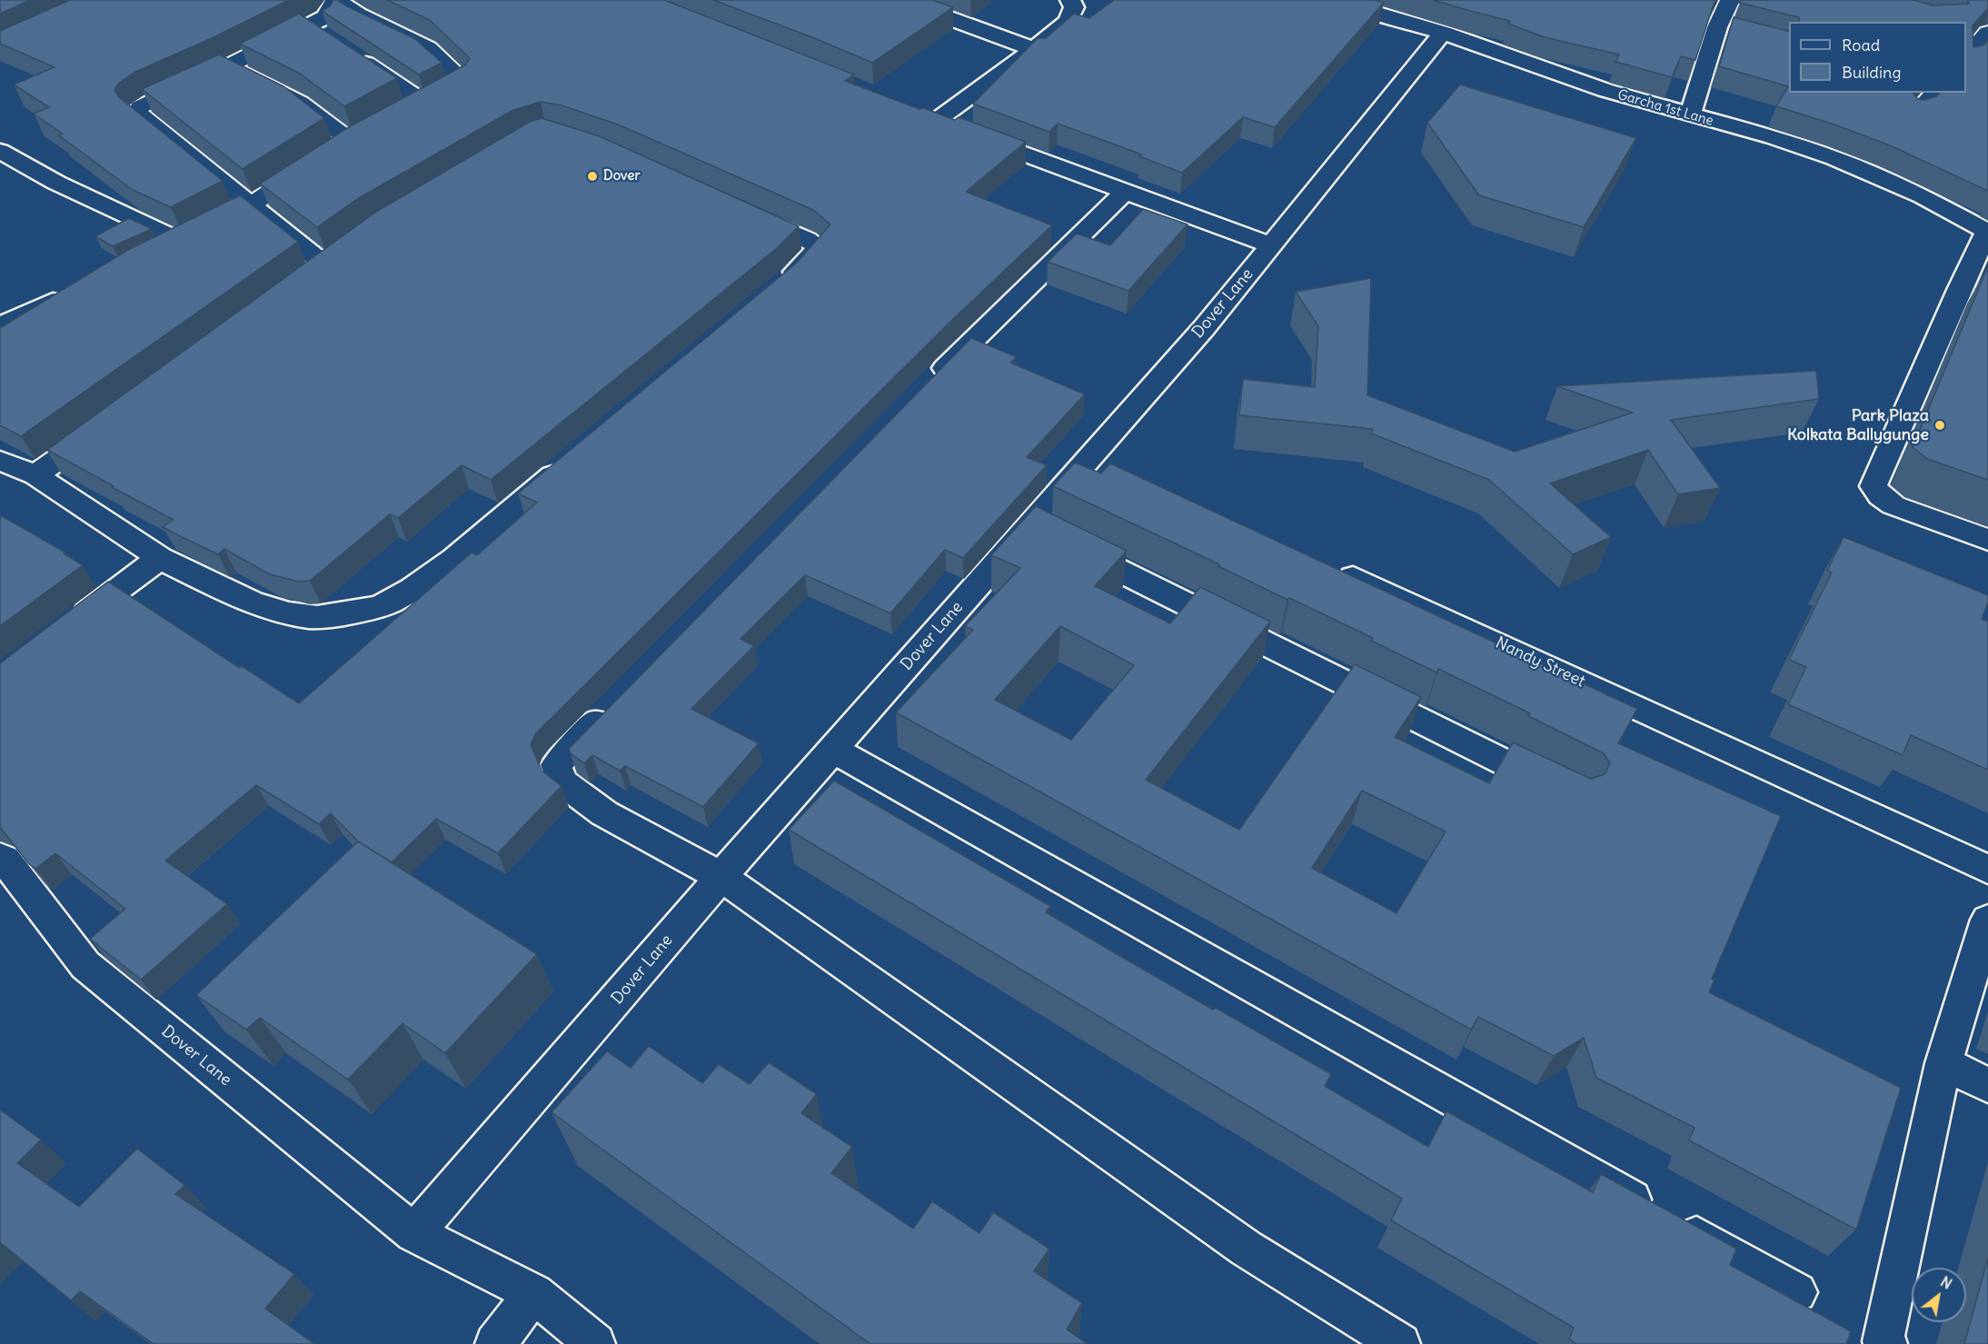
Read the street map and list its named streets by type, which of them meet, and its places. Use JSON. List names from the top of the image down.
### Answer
{
  "streets": {
    "street": ["Garcha 1st Lane", "Dover Lane", "Nandy Street"]
  },
  "crossings": [
    ["Garcha 1st Lane", "Dover Lane"]
  ],
  "places": ["Dover", "Park Plaza Kolkata Ballygunge"],
  "legend": ["Road", "Building"],
  "north": "top right"
}
